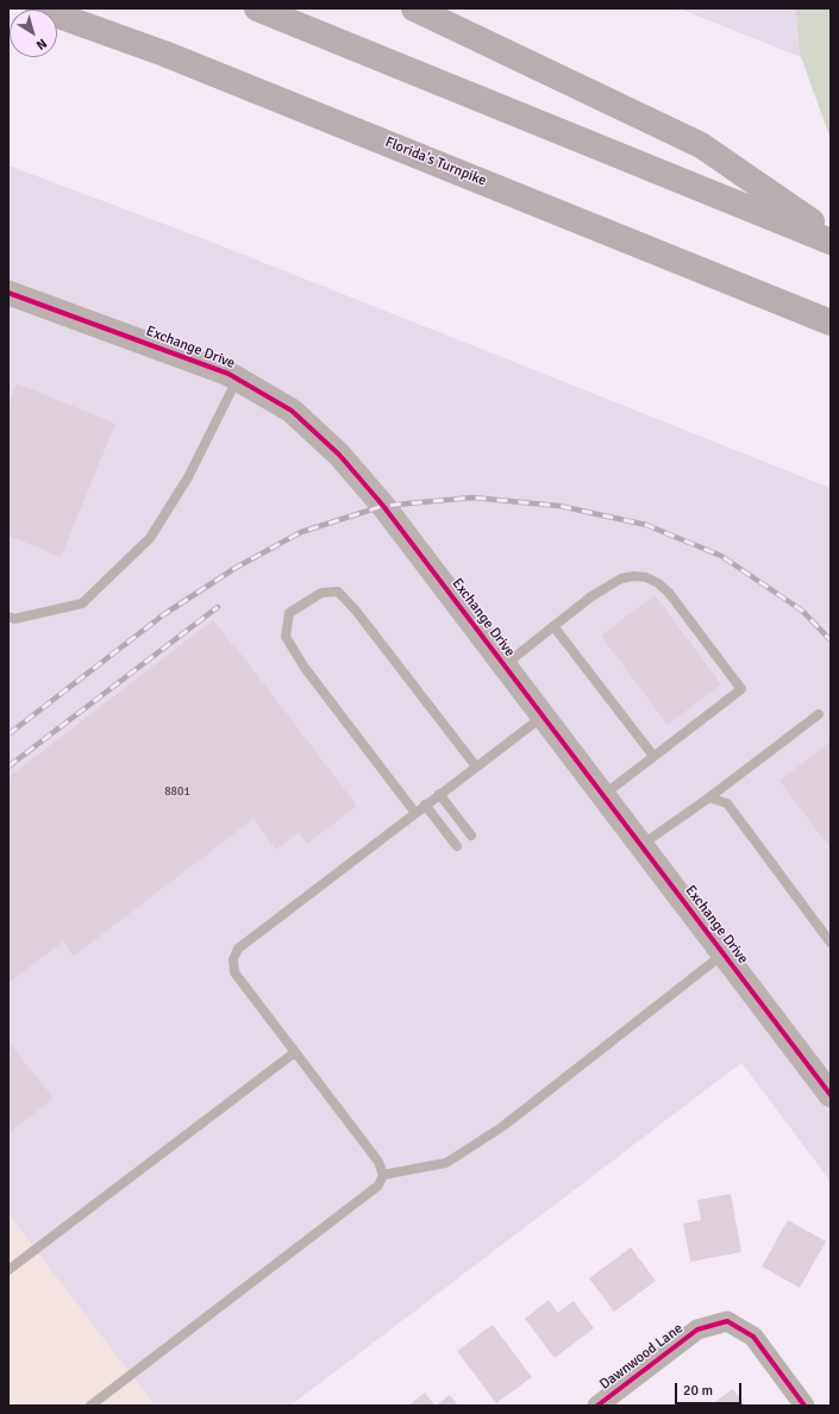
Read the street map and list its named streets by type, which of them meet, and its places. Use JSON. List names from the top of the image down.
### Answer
{
  "streets": {
    "highway": ["Florida's Turnpike"],
    "street": ["Exchange Drive", "Dawnwood Lane"]
  },
  "house_numbers": ["8801"],
  "scale_bar": "20 m",
  "north": "bottom right"
}
